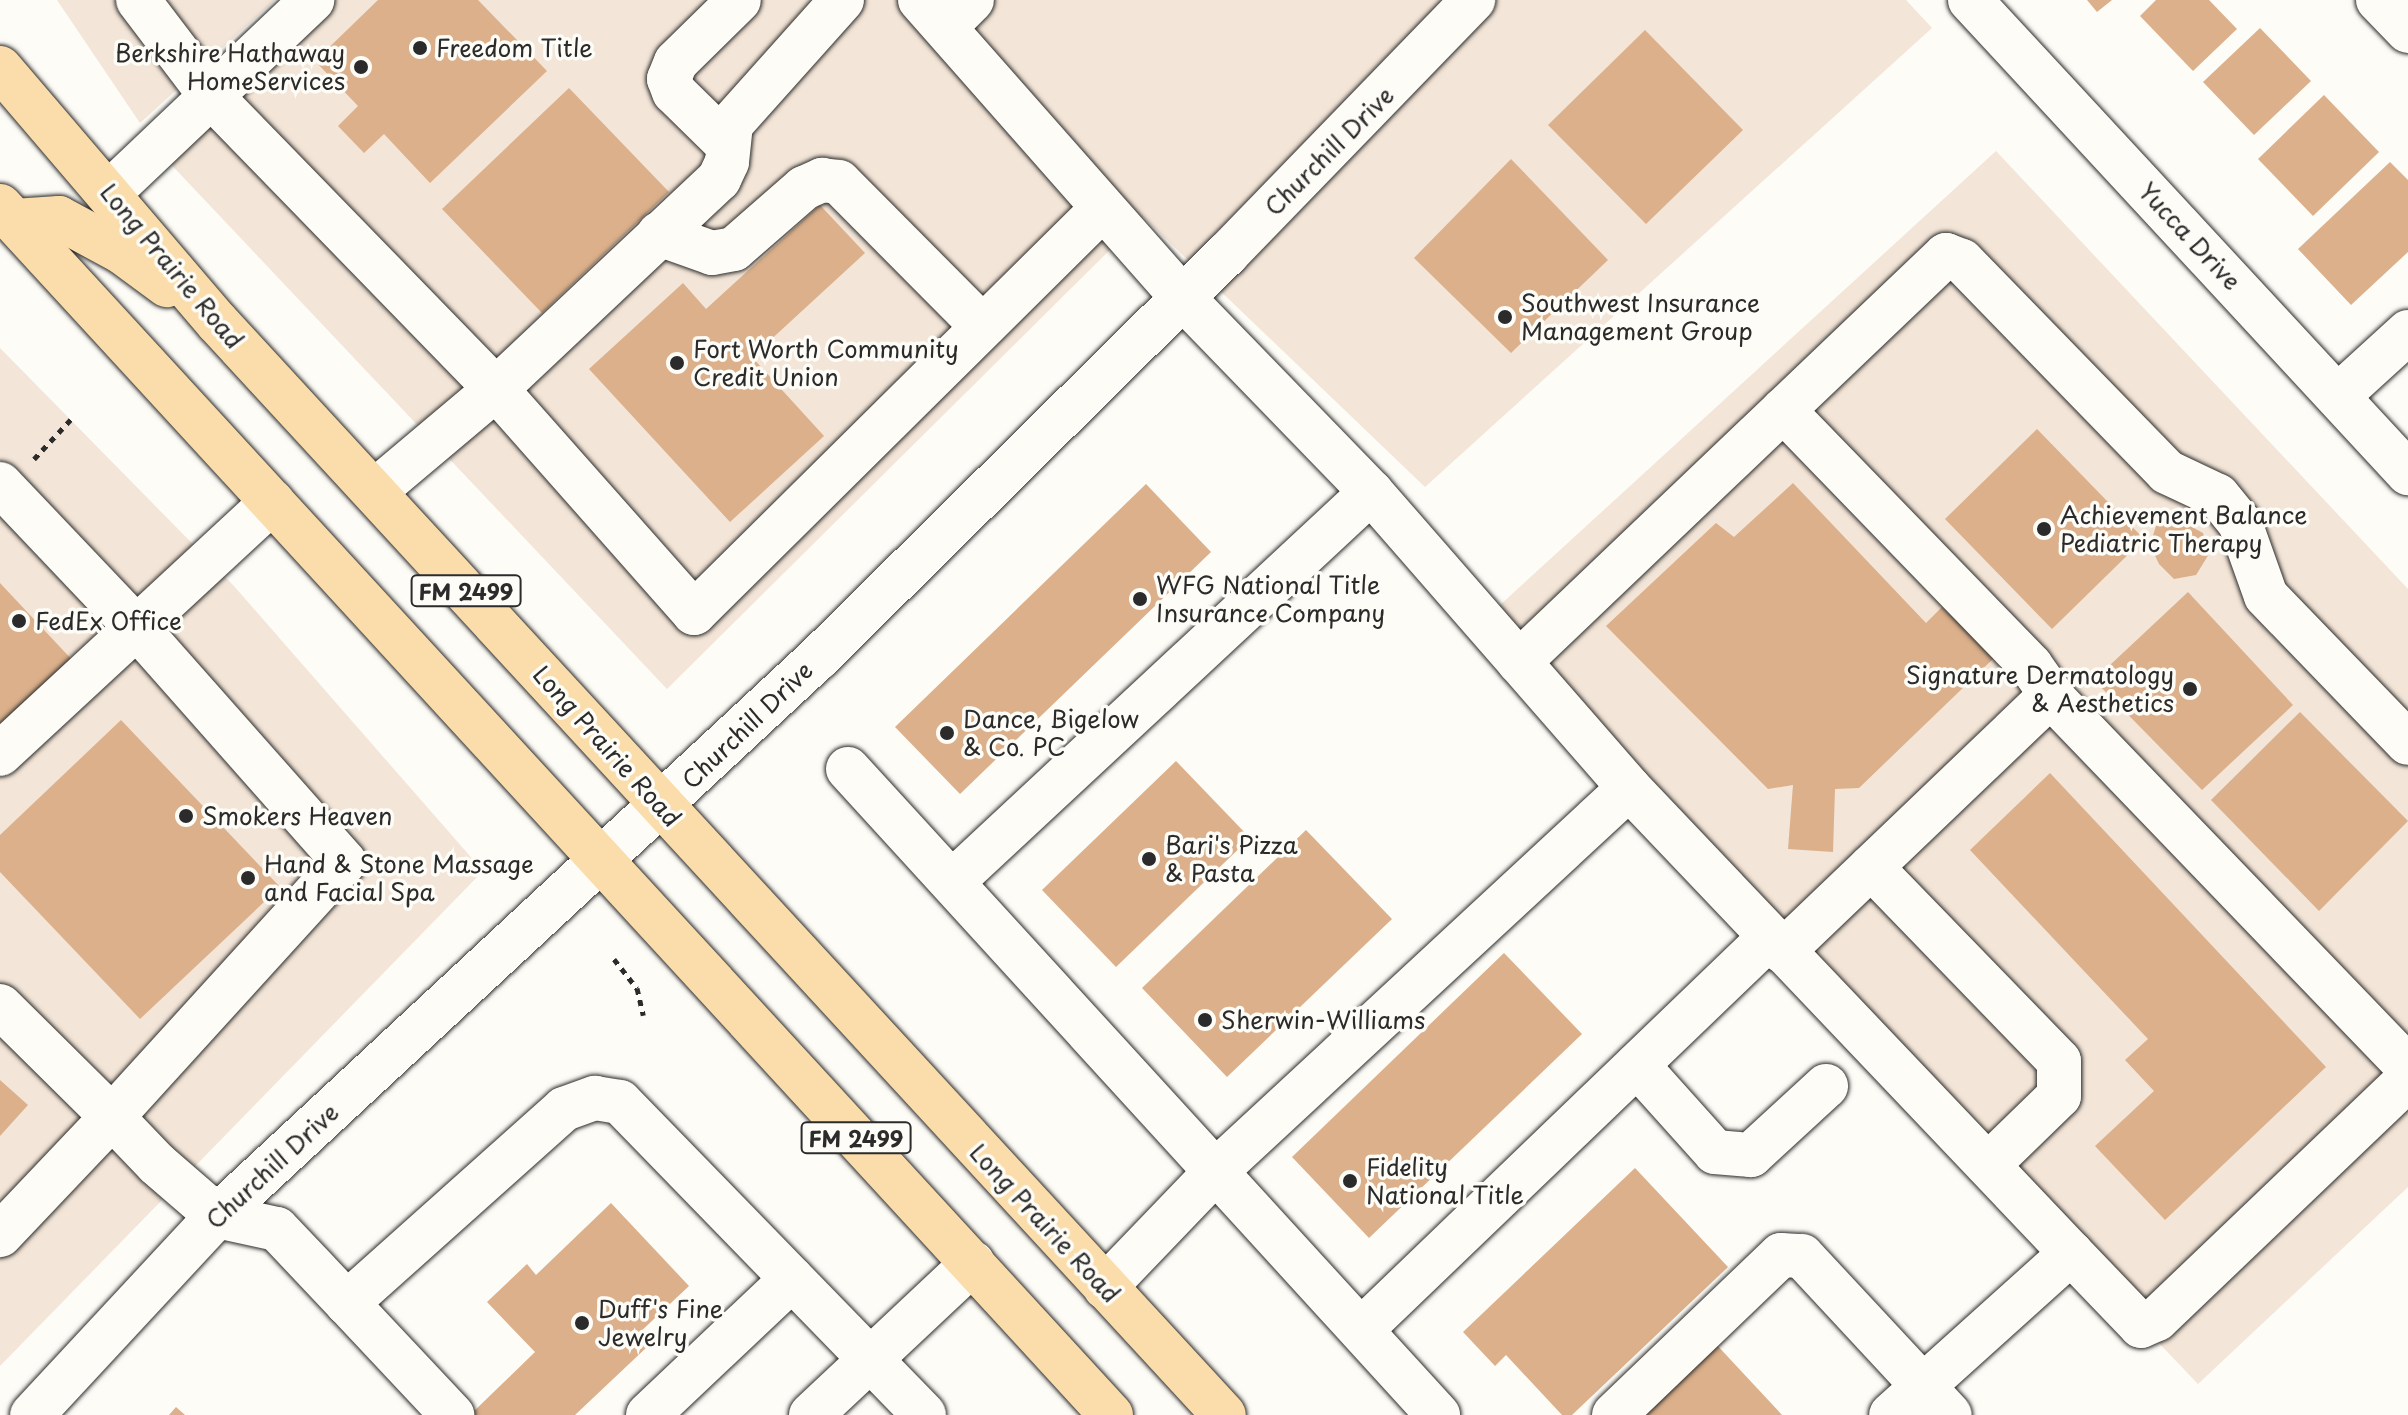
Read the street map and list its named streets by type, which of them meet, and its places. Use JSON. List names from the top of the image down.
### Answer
{
  "streets": {
    "main road": ["Long Prairie Road", "FM 2499"],
    "street": ["Churchill Drive", "Yucca Drive"]
  },
  "crossings": [
    ["Churchill Drive", "Long Prairie Road"],
    ["Churchill Drive", "FM 2499"]
  ],
  "places": [
    "Freedom Title",
    "Berkshire Hathaway HomeServices",
    "Southwest Insurance Management Group",
    "Fort Worth Community Credit Union",
    "Achievement Balance Pediatric Therapy",
    "WFG National Title Insurance Company",
    "FedEx Office",
    "Signature Dermatology & Aesthetics",
    "Dance, Bigelow & Co. PC",
    "Smokers Heaven",
    "Bari's Pizza & Pasta",
    "Hand & Stone Massage and Facial Spa",
    "Sherwin-Williams",
    "Fidelity National Title",
    "Duff's Fine Jewelry"
  ]
}
